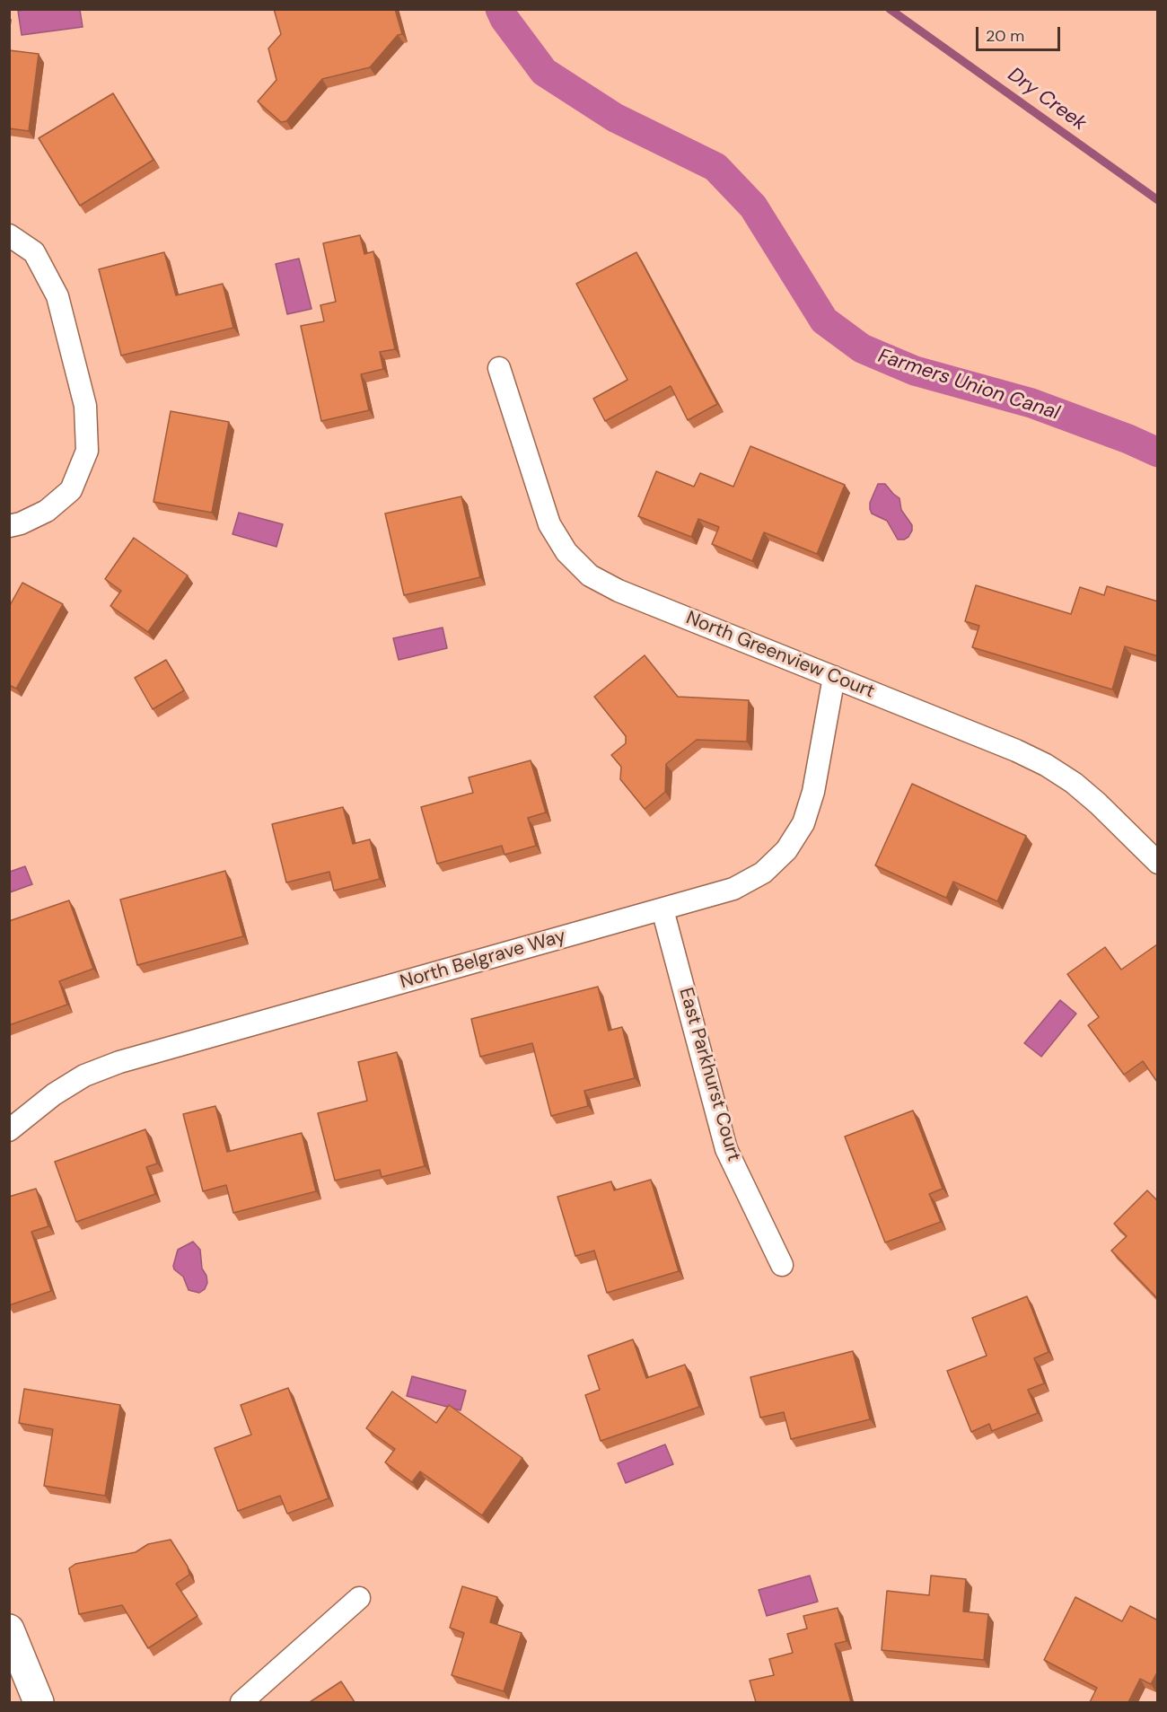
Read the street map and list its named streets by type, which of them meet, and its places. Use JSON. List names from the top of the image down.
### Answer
{
  "streets": {
    "street": ["North Greenview Court", "North Belgrave Way", "East Parkhurst Court"]
  },
  "crossings": [
    ["North Greenview Court", "North Belgrave Way"],
    ["North Belgrave Way", "East Parkhurst Court"]
  ],
  "water": ["Dry Creek", "Farmers Union Canal"],
  "scale_bar": "20 m"
}
